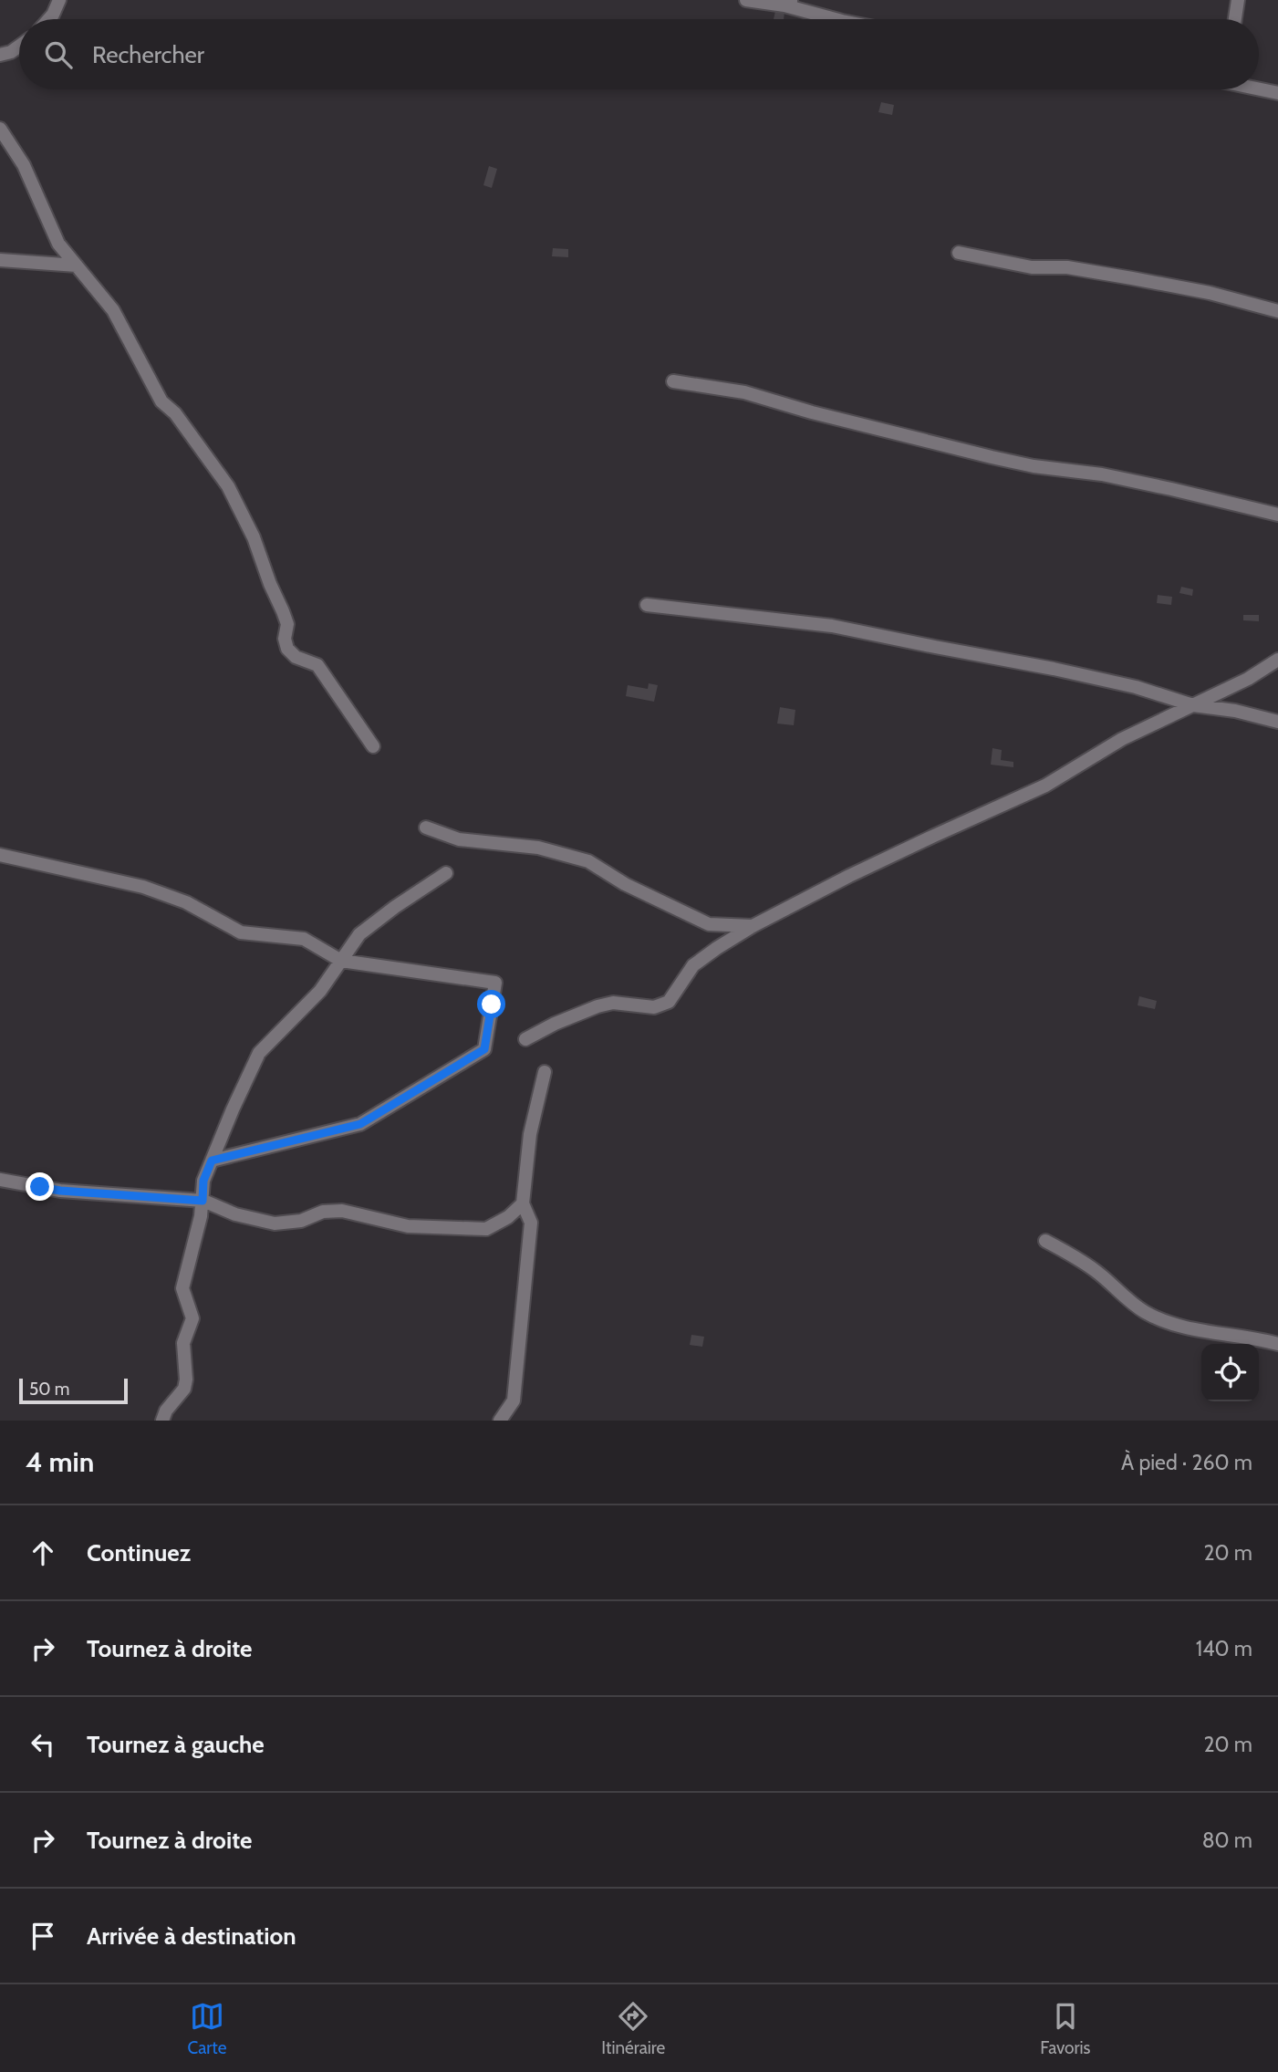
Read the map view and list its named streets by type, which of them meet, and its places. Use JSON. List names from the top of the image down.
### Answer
{
  "scale_bar": "50 m",
  "page": {
    "search": "Rechercher",
    "scale": "50 m",
    "heading": ["4 min", "À pied · 260 m"],
    "list": [
      ["Continuez", "20 m"],
      ["Tournez à droite", "140 m"],
      ["Tournez à gauche", "20 m"],
      ["Tournez à droite", "80 m"],
      "Arrivée à destination"
    ],
    "nav": ["Carte", "Itinéraire", "Favoris"]
  }
}
